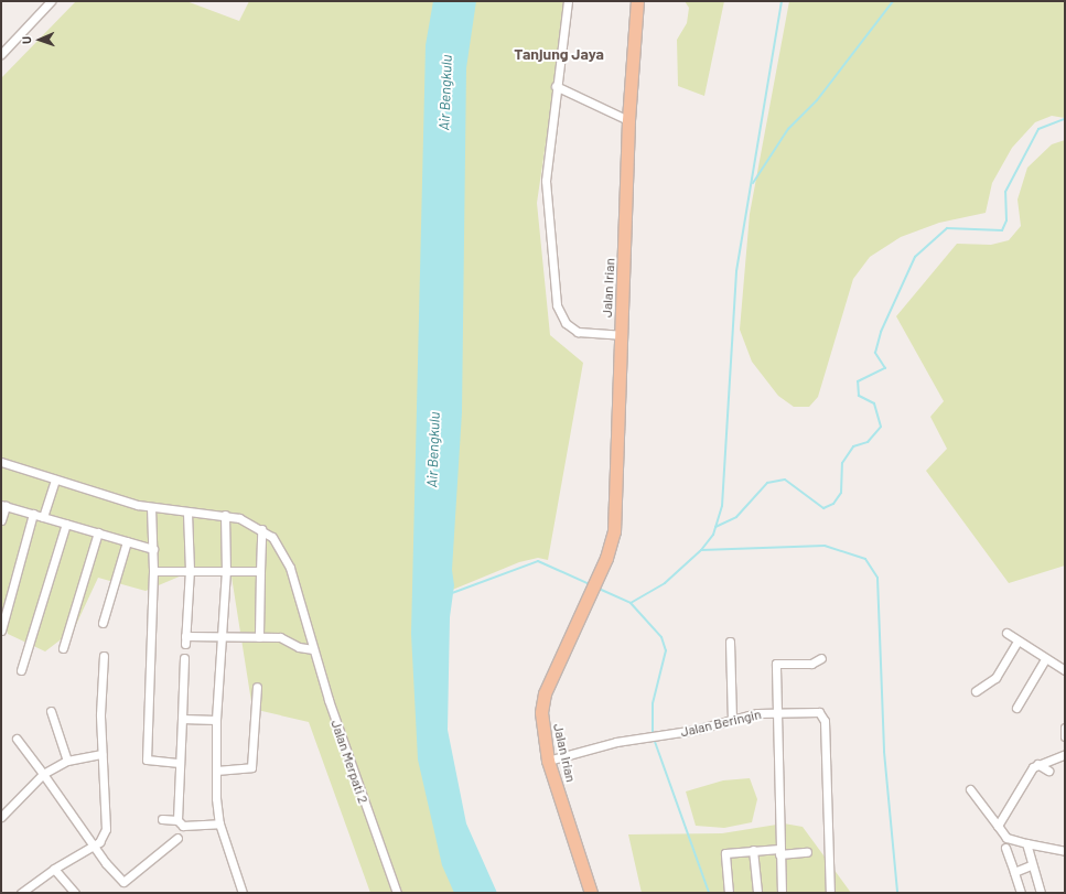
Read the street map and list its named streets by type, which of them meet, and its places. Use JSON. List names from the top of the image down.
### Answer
{
  "streets": {
    "main road": ["Jalan Irian"],
    "street": ["Jalan Beringin", "Jalan Merpati 2"]
  },
  "crossings": [
    ["Jalan Irian", "Jalan Beringin"]
  ],
  "districts": ["Tanjung Jaya"],
  "water": ["Air Bengkulu"],
  "north": "left"
}
